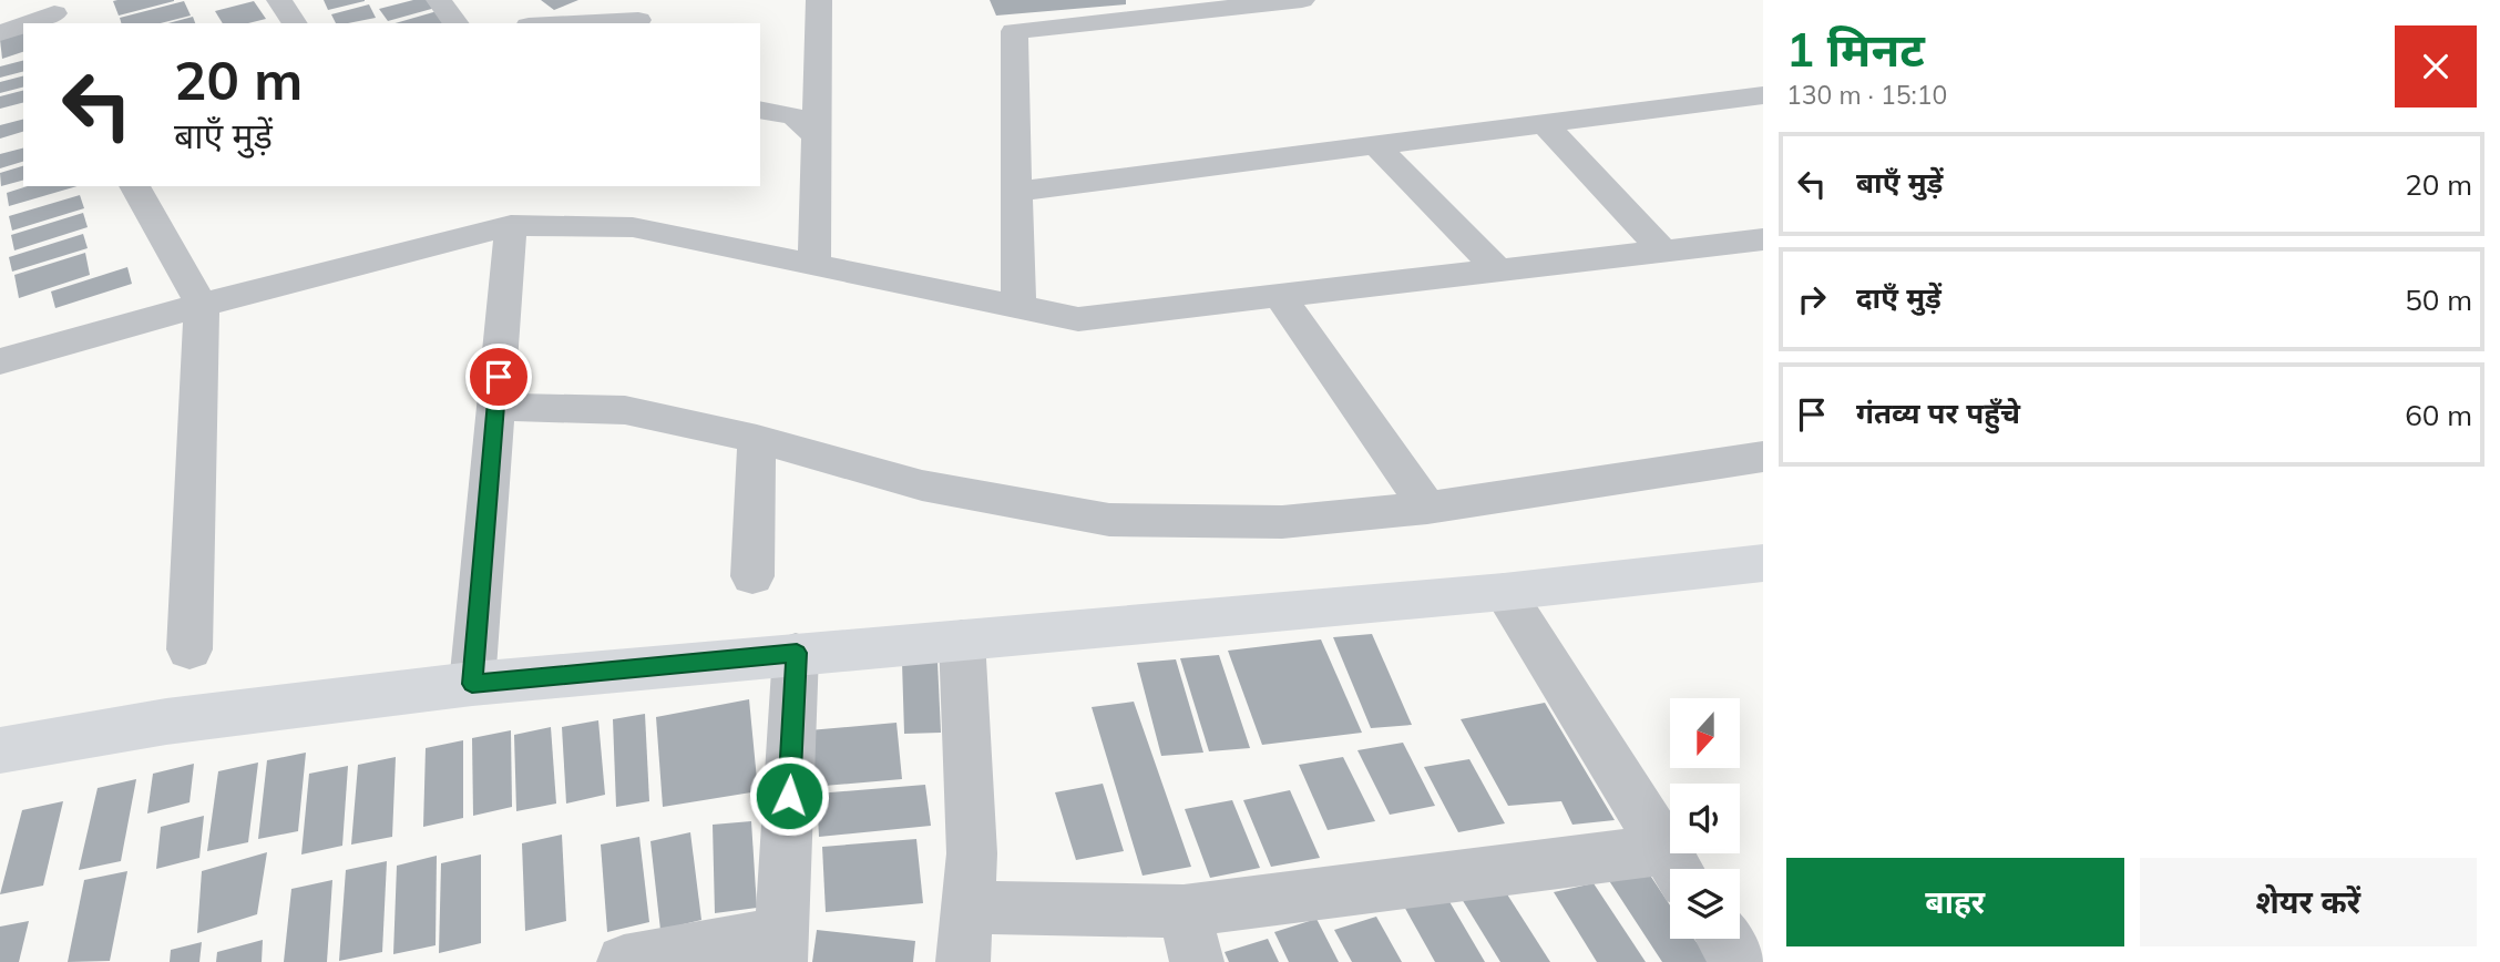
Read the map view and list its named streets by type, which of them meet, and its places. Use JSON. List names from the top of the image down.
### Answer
{
  "north": "bottom",
  "page": {
    "heading": ["1 मिनट", "130 m · 15:10"],
    "turn": ["20 m", "बाएँ मुड़ें"],
    "list": [
      {
        "name": "बाएँ मुड़ें",
        "value": "20 m"
      },
      {
        "name": "दाएँ मुड़ें",
        "value": "50 m"
      },
      {
        "name": "गंतव्य पर पहुँचे",
        "value": "60 m"
      }
    ],
    "buttons": ["बाहर", "शेयर करें"]
  }
}
